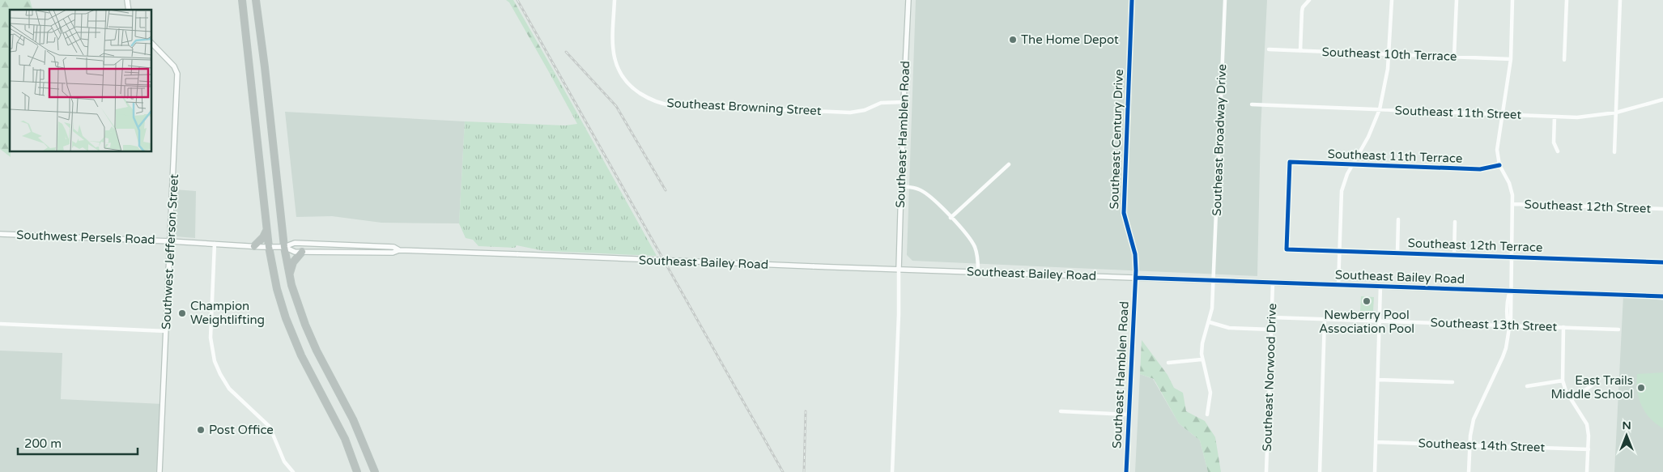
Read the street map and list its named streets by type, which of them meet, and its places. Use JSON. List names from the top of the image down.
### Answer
{
  "streets": {
    "main road": [
      "Southeast Hamblen Road",
      "Southwest Persels Road",
      "Southwest Jefferson Street",
      "Southeast Bailey Road"
    ],
    "street": [
      "Southeast 10th Terrace",
      "Southeast Browning Street",
      "Southeast 11th Street",
      "Southeast Century Drive",
      "Southeast Broadway Drive",
      "Southeast 11th Terrace",
      "Southeast 12th Street",
      "Southeast 12th Terrace",
      "Southeast 13th Street",
      "Southeast Norwood Drive",
      "Southeast 14th Street"
    ]
  },
  "crossings": [
    ["Southeast Browning Street", "Southeast Hamblen Road"],
    ["Southeast Hamblen Road", "Southeast Century Drive"],
    ["Southeast Hamblen Road", "Southeast Bailey Road"],
    ["Southeast Century Drive", "Southeast Bailey Road"],
    ["Southeast Broadway Drive", "Southeast Bailey Road"],
    ["Southeast 11th Terrace", "Southeast 12th Terrace"],
    ["Southwest Persels Road", "Southwest Jefferson Street"],
    ["Southwest Persels Road", "Southeast Bailey Road"],
    ["Southeast Bailey Road", "Southeast Norwood Drive"],
    ["Southeast 13th Street", "Southeast Norwood Drive"]
  ],
  "places": [
    "The Home Depot",
    "Newberry Pool Association Pool",
    "Champion Weightlifting",
    "East Trails Middle School",
    "Post Office"
  ],
  "scale_bar": "200 m",
  "north": "top"
}
